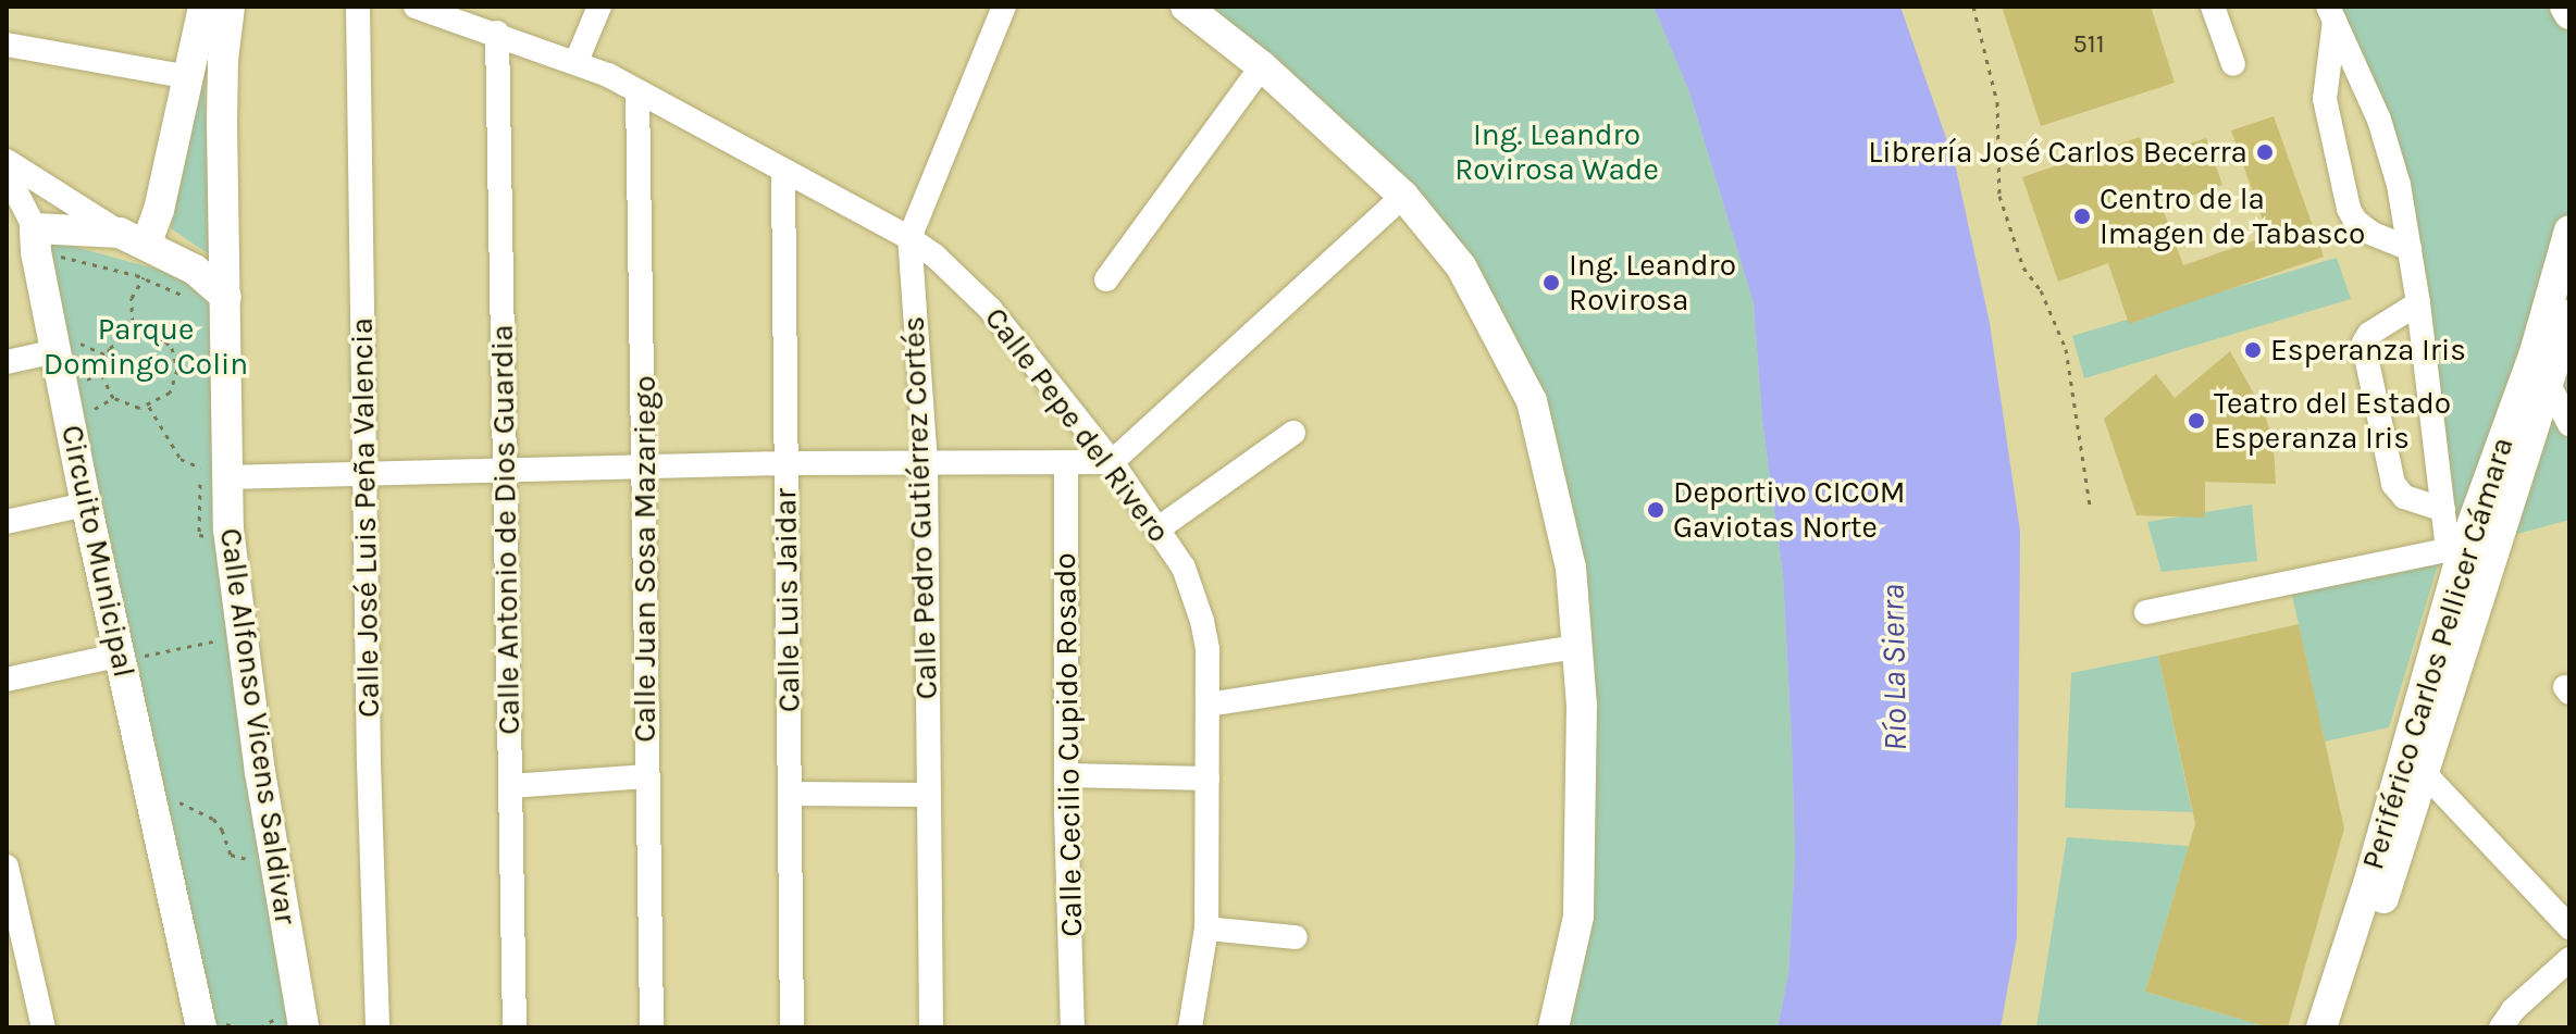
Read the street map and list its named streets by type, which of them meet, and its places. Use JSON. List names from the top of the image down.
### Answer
{
  "streets": {
    "main road": ["Circuito Municipal", "Periférico Carlos Pellicer Cámara", "Calle Alfonso Vicens Saldivar"],
    "street": [
      "Calle Pepe del Rivero",
      "Calle Pedro Gutiérrez Cortés",
      "Calle José Luis Peña Valencia",
      "Calle Antonio de Dios Guardia",
      "Calle Juan Sosa Mazariego",
      "Calle Luis Jaidar",
      "Calle Cecilio Cupido Rosado"
    ]
  },
  "crossings": [
    ["Calle Pepe del Rivero", "Calle Pedro Gutiérrez Cortés"],
    ["Calle Pepe del Rivero", "Calle Antonio de Dios Guardia"],
    ["Calle Pepe del Rivero", "Calle Juan Sosa Mazariego"],
    ["Calle Pepe del Rivero", "Calle Luis Jaidar"]
  ],
  "water": ["Río La Sierra"],
  "parks": ["Ing. Leandro Rovirosa Wade", "Parque Domingo Colin"],
  "places": [
    "Librería José Carlos Becerra",
    "Centro de la Imagen de Tabasco",
    "Ing. Leandro Rovirosa",
    "Esperanza Iris",
    "Teatro del Estado Esperanza Iris",
    "Deportivo CICOM Gaviotas Norte"
  ],
  "house_numbers": ["511"]
}
